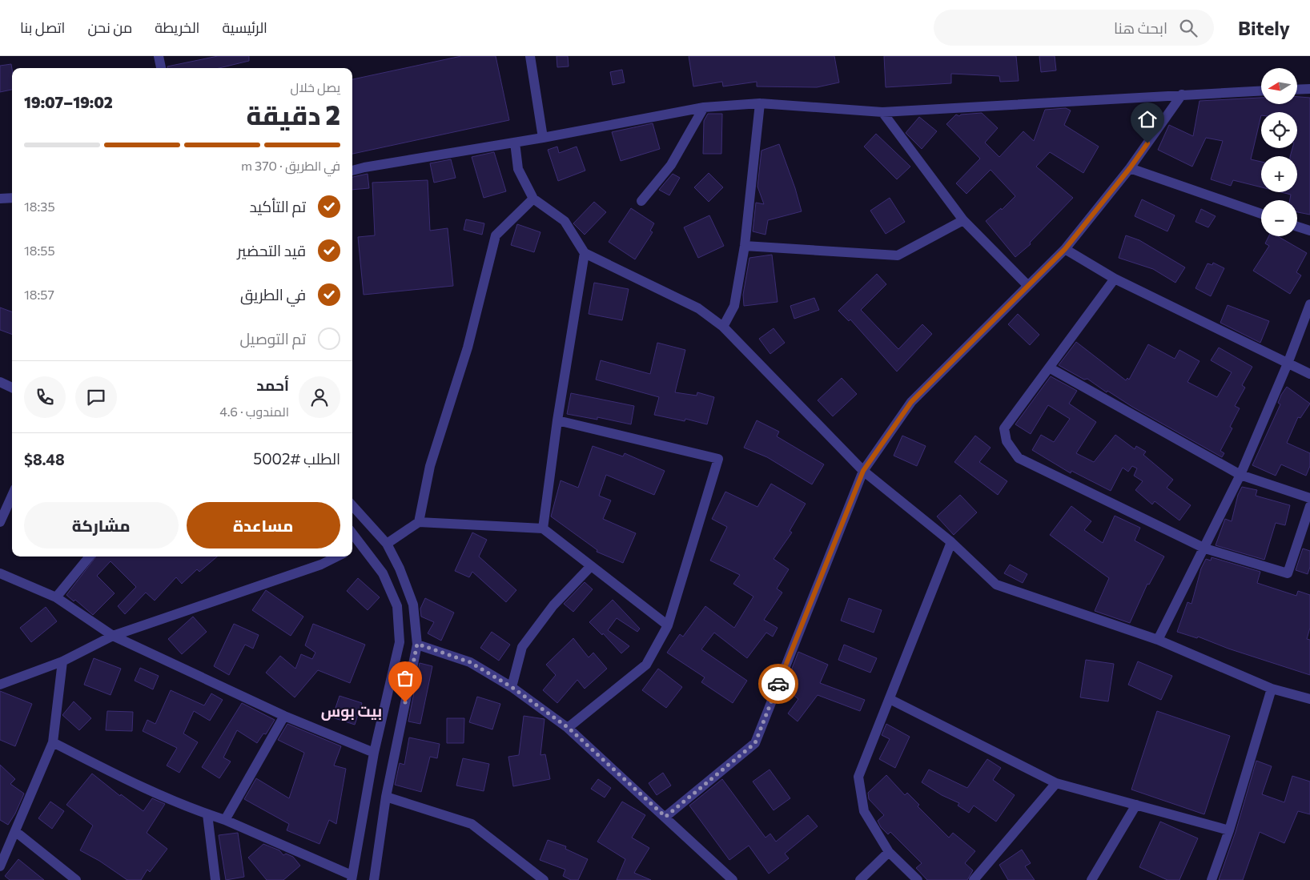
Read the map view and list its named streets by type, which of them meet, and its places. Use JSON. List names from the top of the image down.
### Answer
{
  "districts": ["بيت بوس"],
  "north": "left",
  "page": {
    "header": "Bitely",
    "search": "ابحث هنا",
    "nav": [
      "الرئيسية",
      "الخريطة",
      "من نحن",
      "اتصل بنا"
    ],
    "map_buttons": ["+", "−"],
    "heading": ["2 دقيقة", "يصل خلال", "19:02–19:07"],
    "panel": [
      "أحمد",
      "المندوب · 4.6",
      "الطلب #5002",
      "$8.48"
    ],
    "bar": "في الطريق · 370 m",
    "list": [
      ["تم التأكيد", "18:35"],
      ["قيد التحضير", "18:55"],
      ["في الطريق", "18:57"],
      "تم التوصيل"
    ],
    "buttons": ["مساعدة", "مشاركة"]
  }
}
